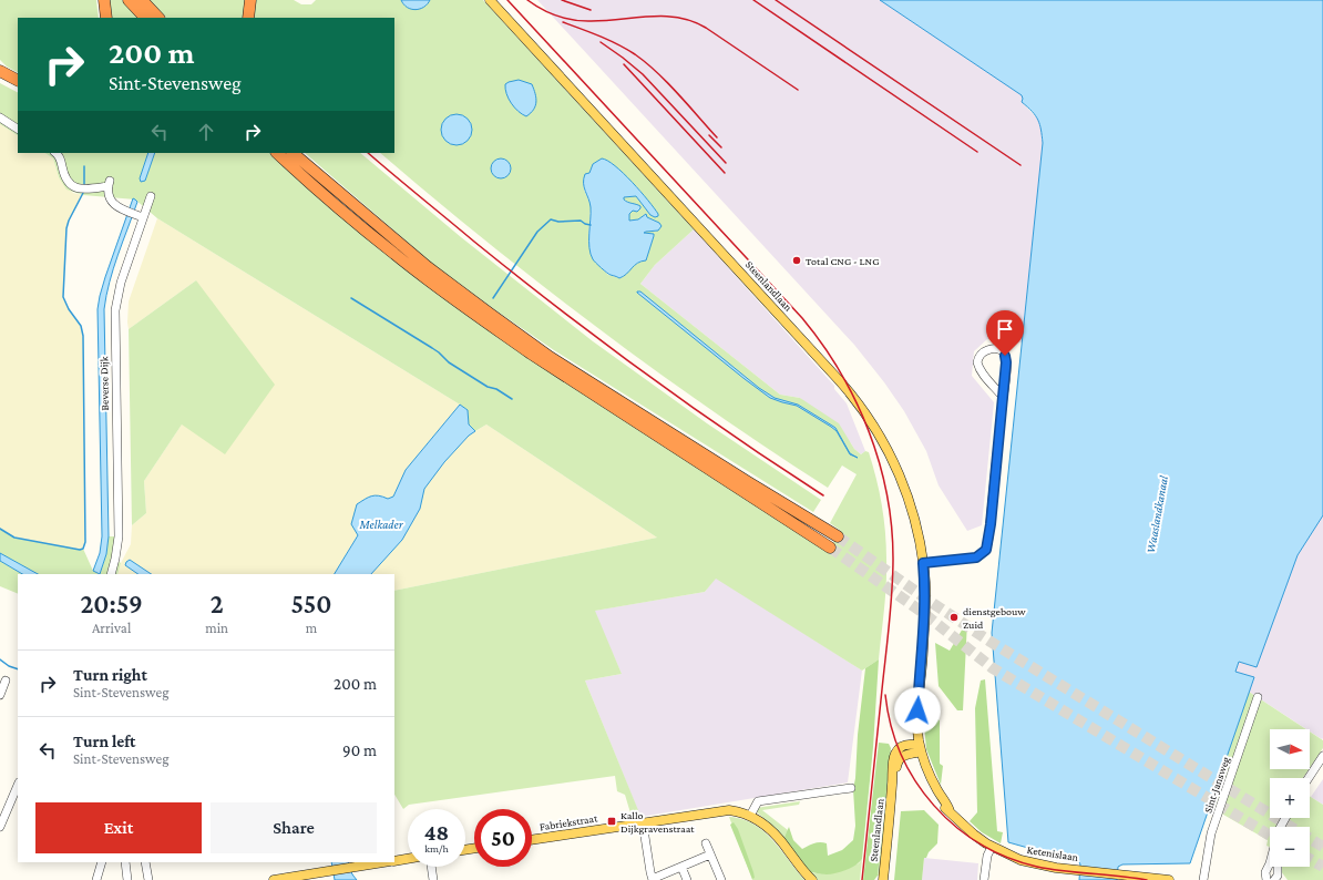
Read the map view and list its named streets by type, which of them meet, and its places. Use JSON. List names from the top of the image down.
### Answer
{
  "streets": {
    "main road": ["Steenlandlaan", "Fabriekstraat", "Ketenislaan"],
    "street": ["Beverse Dijk", "Sint-Jansweg"]
  },
  "crossings": [
    ["Steenlandlaan", "Ketenislaan"]
  ],
  "water": ["Waaslandkanaal", "Melkader"],
  "places": {
    "other": ["Total CNG - LNG", "dienstgebouw Zuid"],
    "transit": ["Kallo Dijkgravenstraat"]
  },
  "north": "right",
  "page": {
    "turn": ["200 m", "Sint-Stevensweg"],
    "eta": [
      "20:59",
      "Arrival",
      "2",
      "min",
      "550",
      "m"
    ],
    "list": [
      {
        "name": "Turn right",
        "note": "Sint-Stevensweg",
        "value": "200 m"
      },
      {
        "name": "Turn left",
        "note": "Sint-Stevensweg",
        "value": "90 m"
      }
    ],
    "map_buttons": ["+", "−"],
    "buttons": ["Exit", "Share"],
    "speed": "48 km/h",
    "limit": "50"
  }
}
